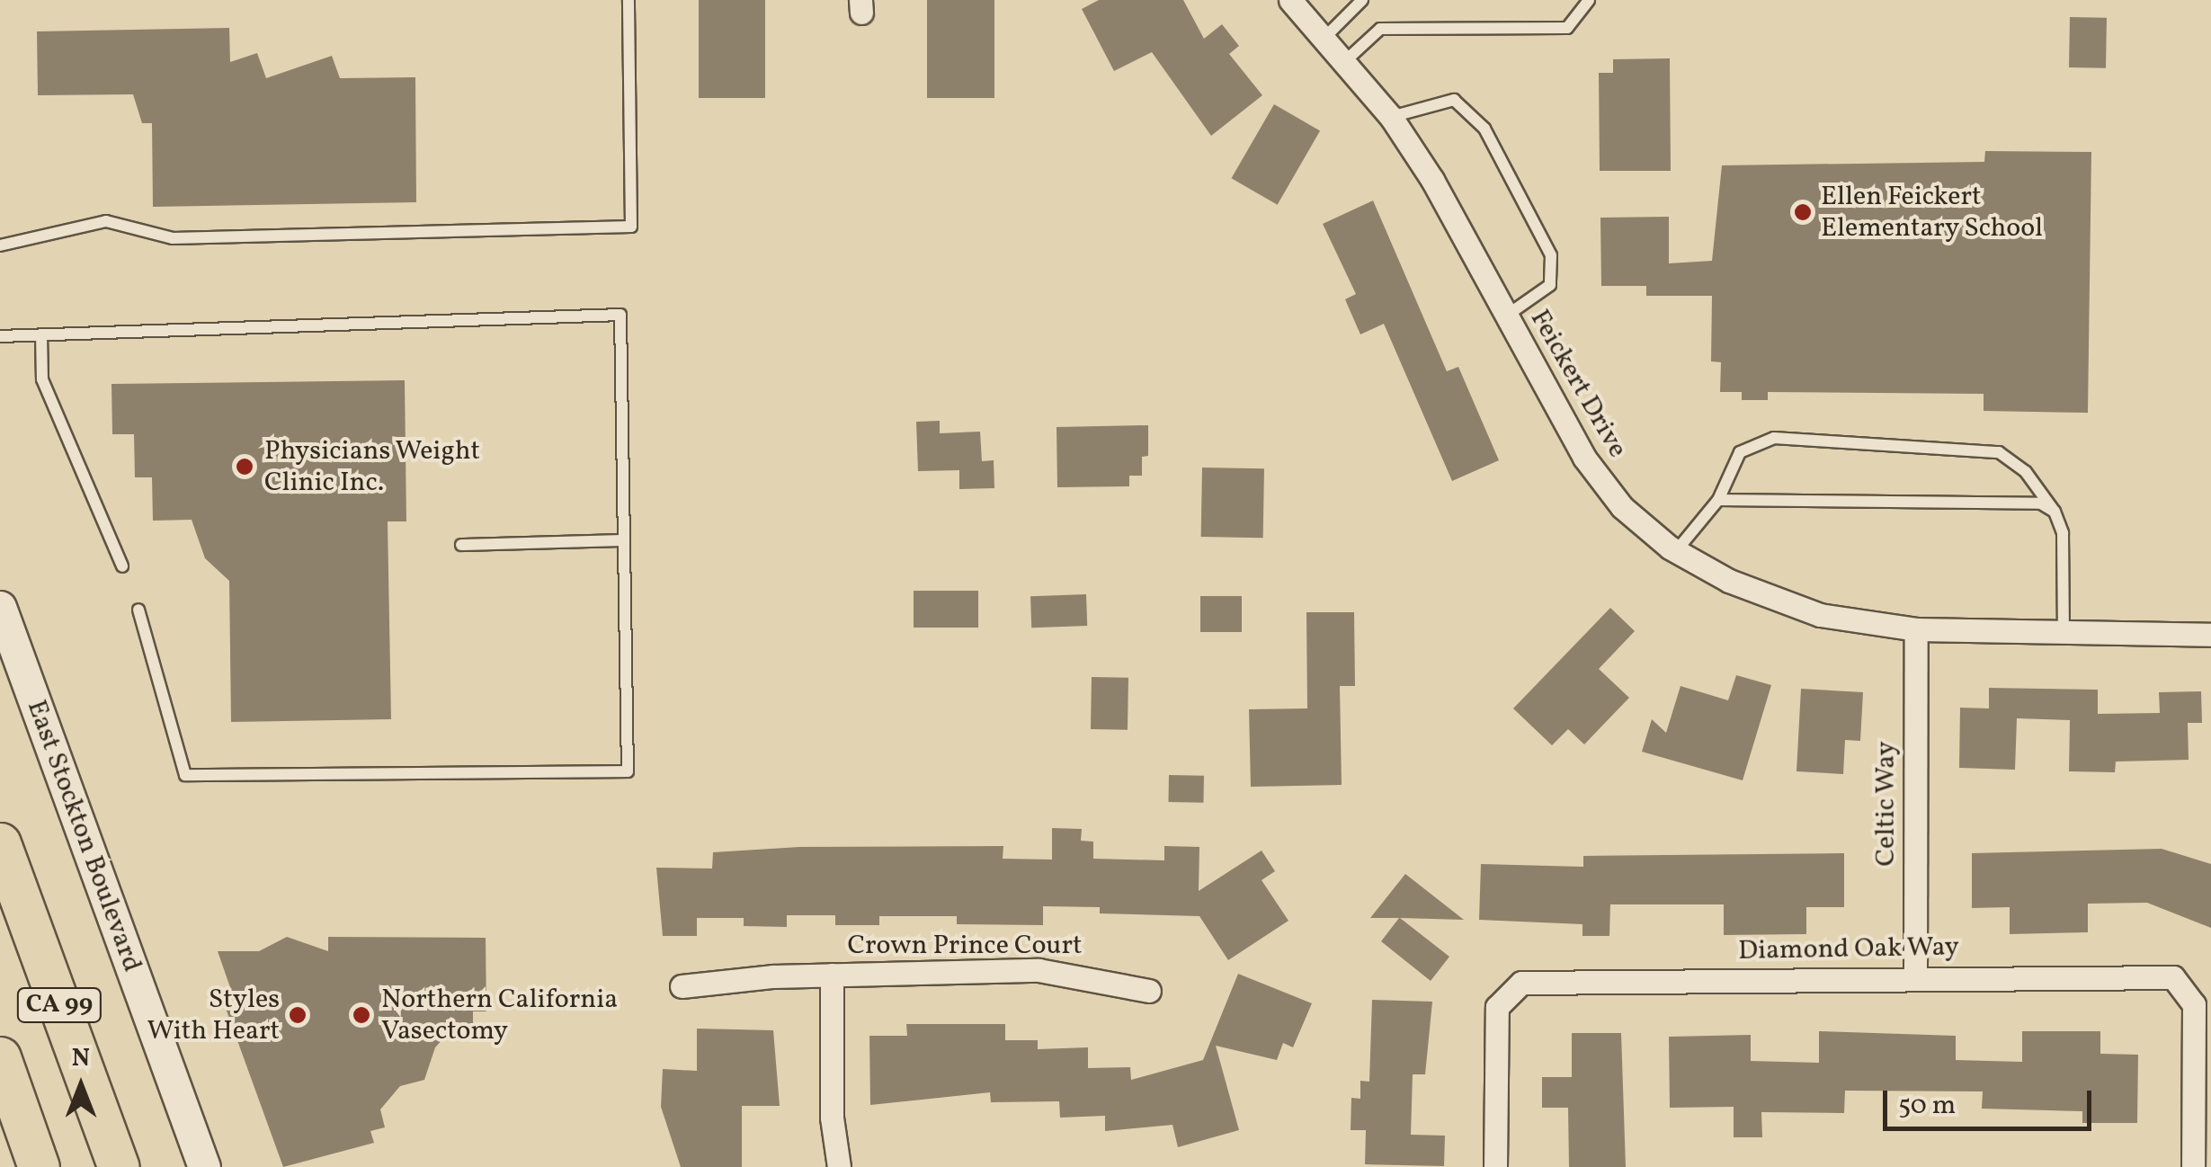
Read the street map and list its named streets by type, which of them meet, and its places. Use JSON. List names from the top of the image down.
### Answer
{
  "streets": {
    "highway": ["CA 99"],
    "street": [
      "Feickert Drive",
      "Celtic Way",
      "East Stockton Boulevard",
      "Crown Prince Court",
      "Diamond Oak Way"
    ]
  },
  "crossings": [
    ["Feickert Drive", "Celtic Way"],
    ["Celtic Way", "Diamond Oak Way"]
  ],
  "places": [
    "Ellen Feickert Elementary School",
    "Physicians Weight Clinic Inc.",
    "Styles With Heart",
    "Northern California Vasectomy"
  ],
  "scale_bar": "50 m",
  "north": "top"
}
